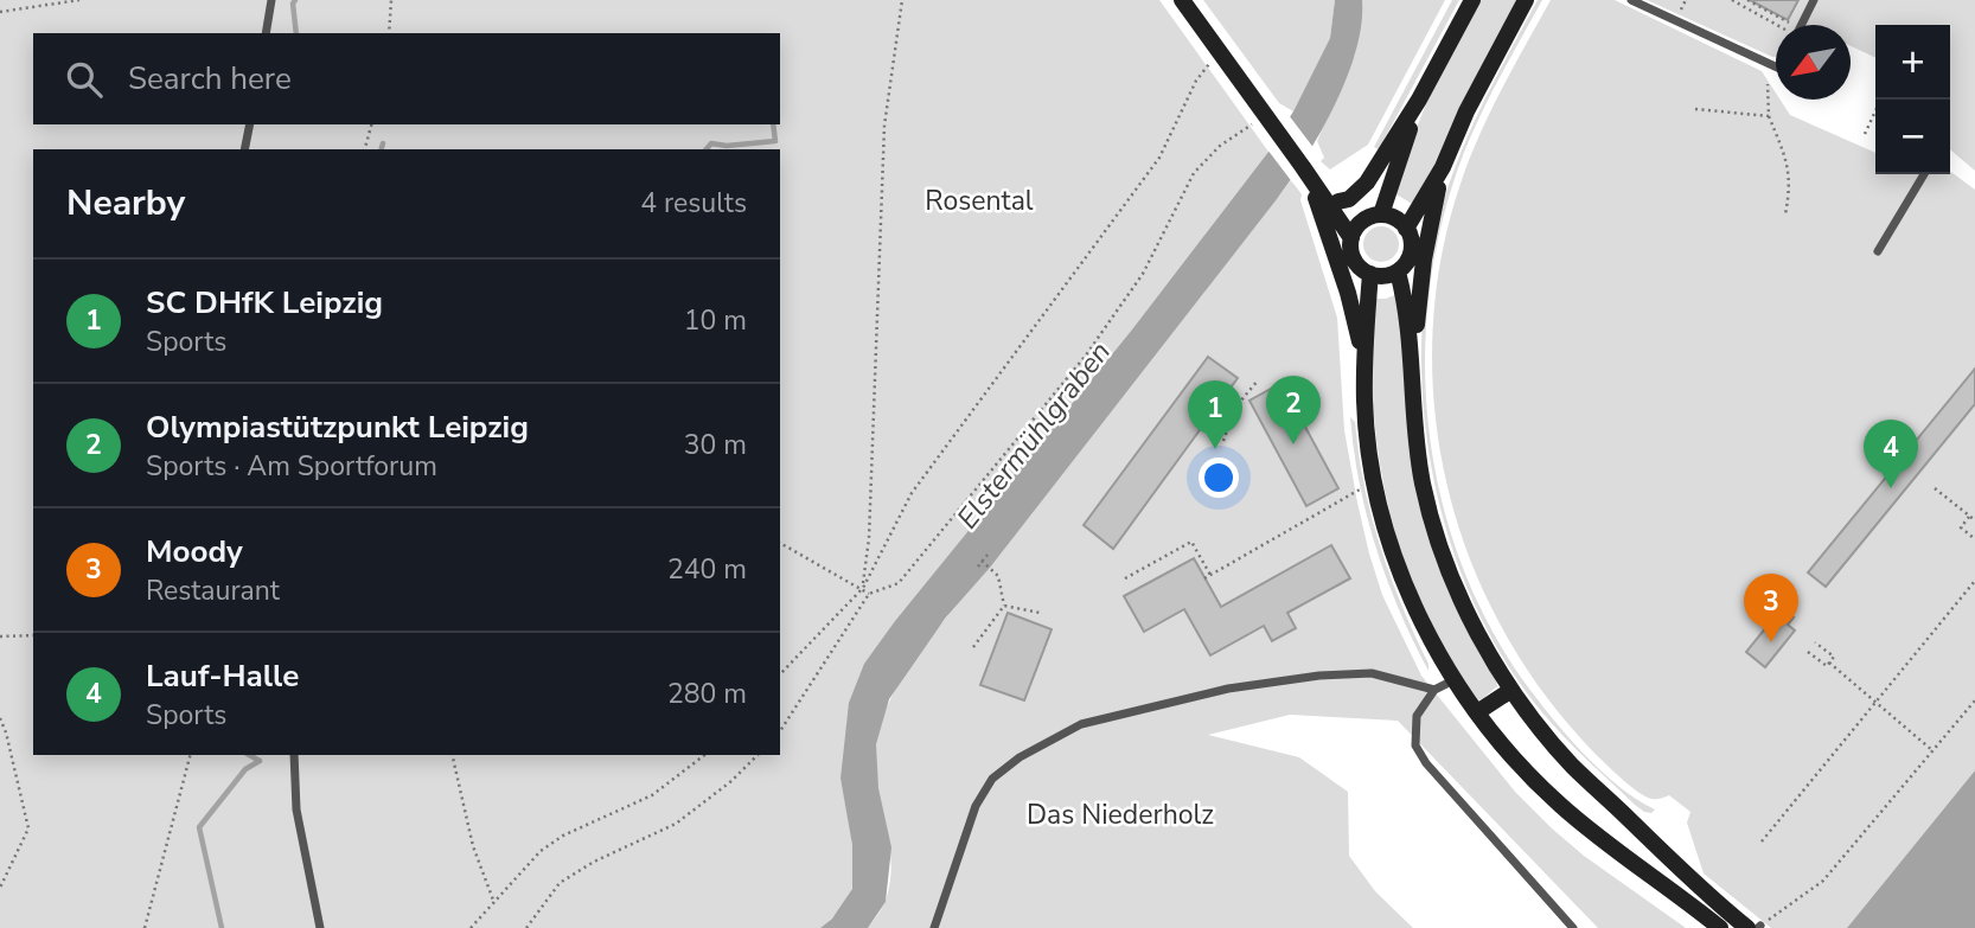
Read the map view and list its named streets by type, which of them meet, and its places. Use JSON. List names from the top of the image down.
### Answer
{
  "water": ["Elstermühlgraben"],
  "parks": ["Rosental", "Das Niederholz"],
  "north": "bottom left",
  "page": {
    "map_buttons": ["+", "−"],
    "search": "Search here",
    "heading": ["Nearby", "4 results"],
    "list": [
      {
        "mark": "1",
        "name": "SC DHfK Leipzig",
        "note": "Sports",
        "value": "10 m"
      },
      {
        "mark": "2",
        "name": "Olympiastützpunkt Leipzig",
        "note": "Sports · Am Sportforum",
        "value": "30 m"
      },
      {
        "mark": "3",
        "name": "Moody",
        "note": "Restaurant",
        "value": "240 m"
      },
      {
        "mark": "4",
        "name": "Lauf-Halle",
        "note": "Sports",
        "value": "280 m"
      }
    ],
    "pins": [
      "2",
      "1",
      "4",
      "3"
    ]
  }
}
